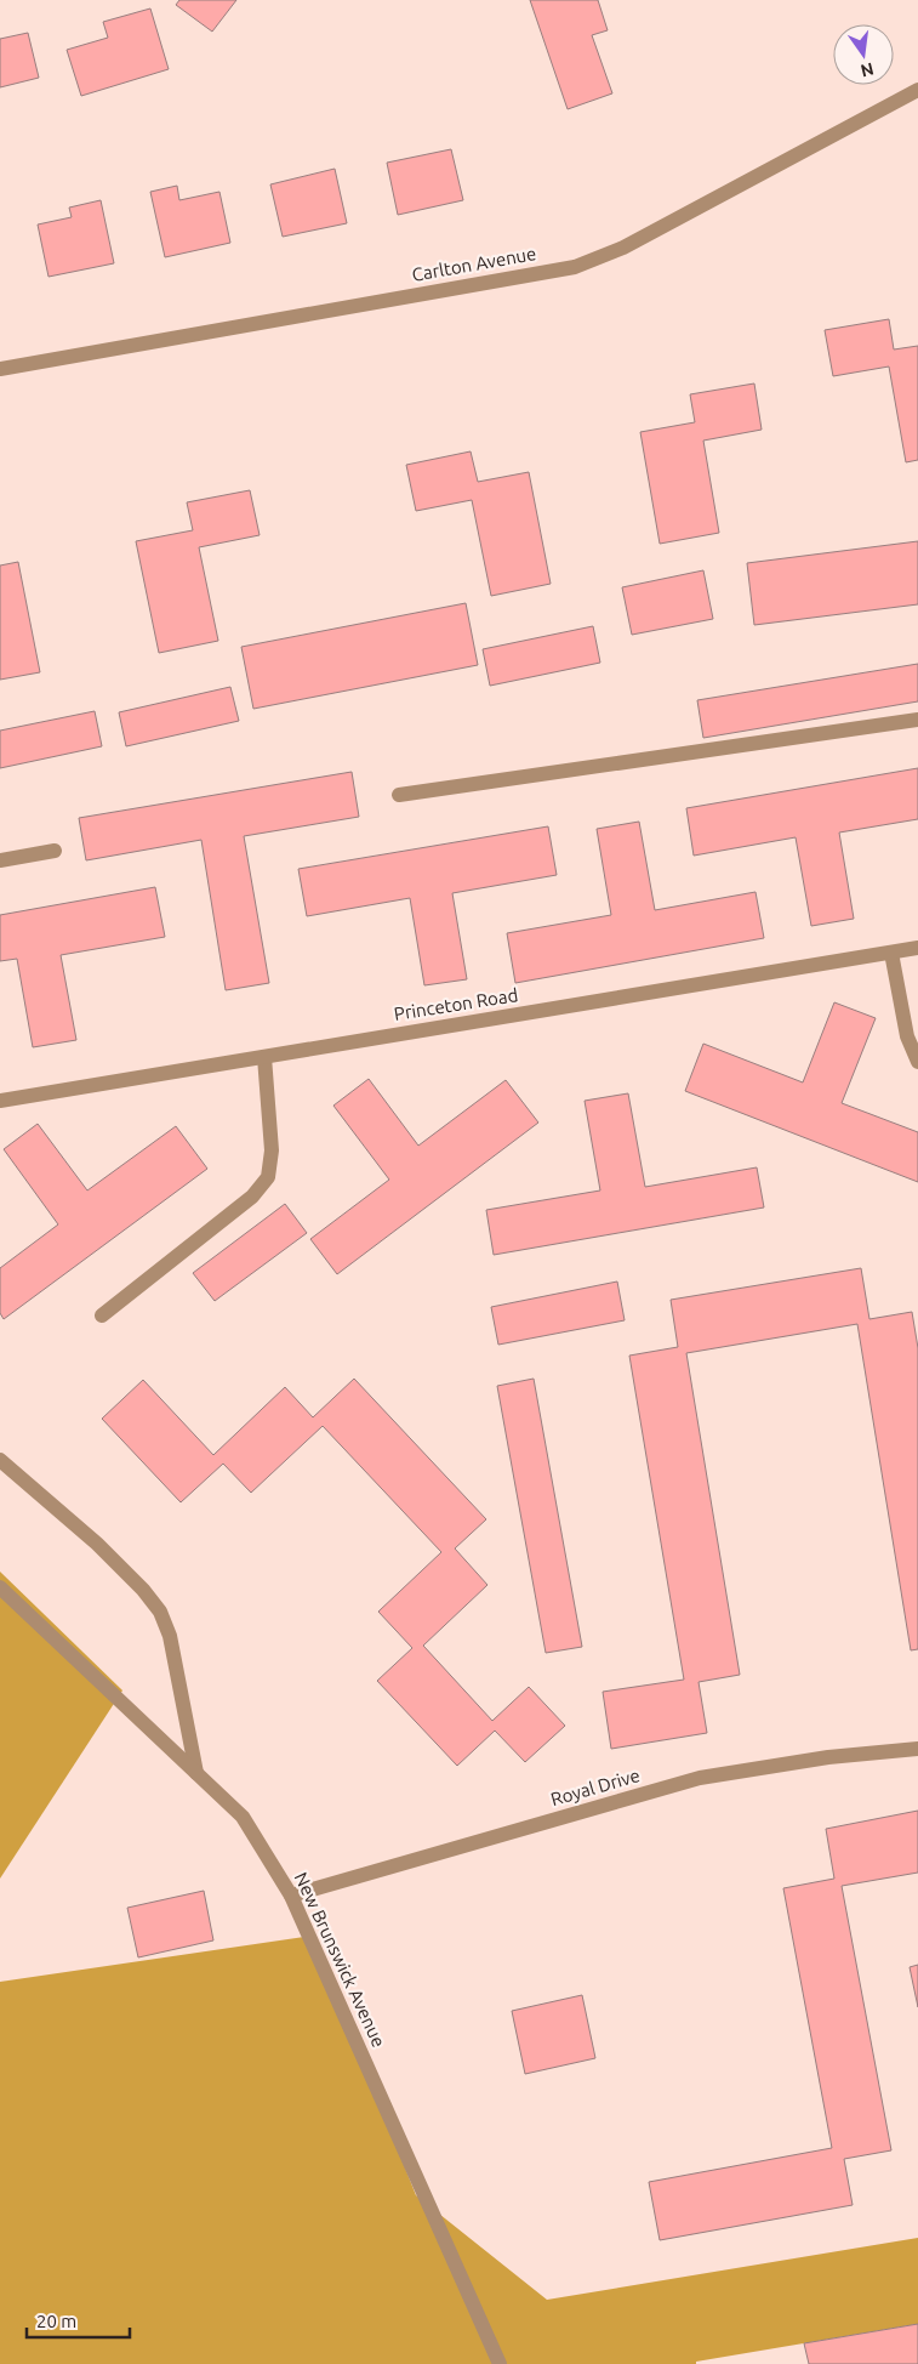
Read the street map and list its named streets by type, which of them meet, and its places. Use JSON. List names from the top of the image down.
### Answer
{
  "streets": {
    "street": [
      "Carlton Avenue",
      "Princeton Road",
      "Royal Drive",
      "New Brunswick Avenue"
    ]
  },
  "crossings": [
    ["Royal Drive", "New Brunswick Avenue"]
  ],
  "scale_bar": "20 m",
  "north": "bottom"
}
